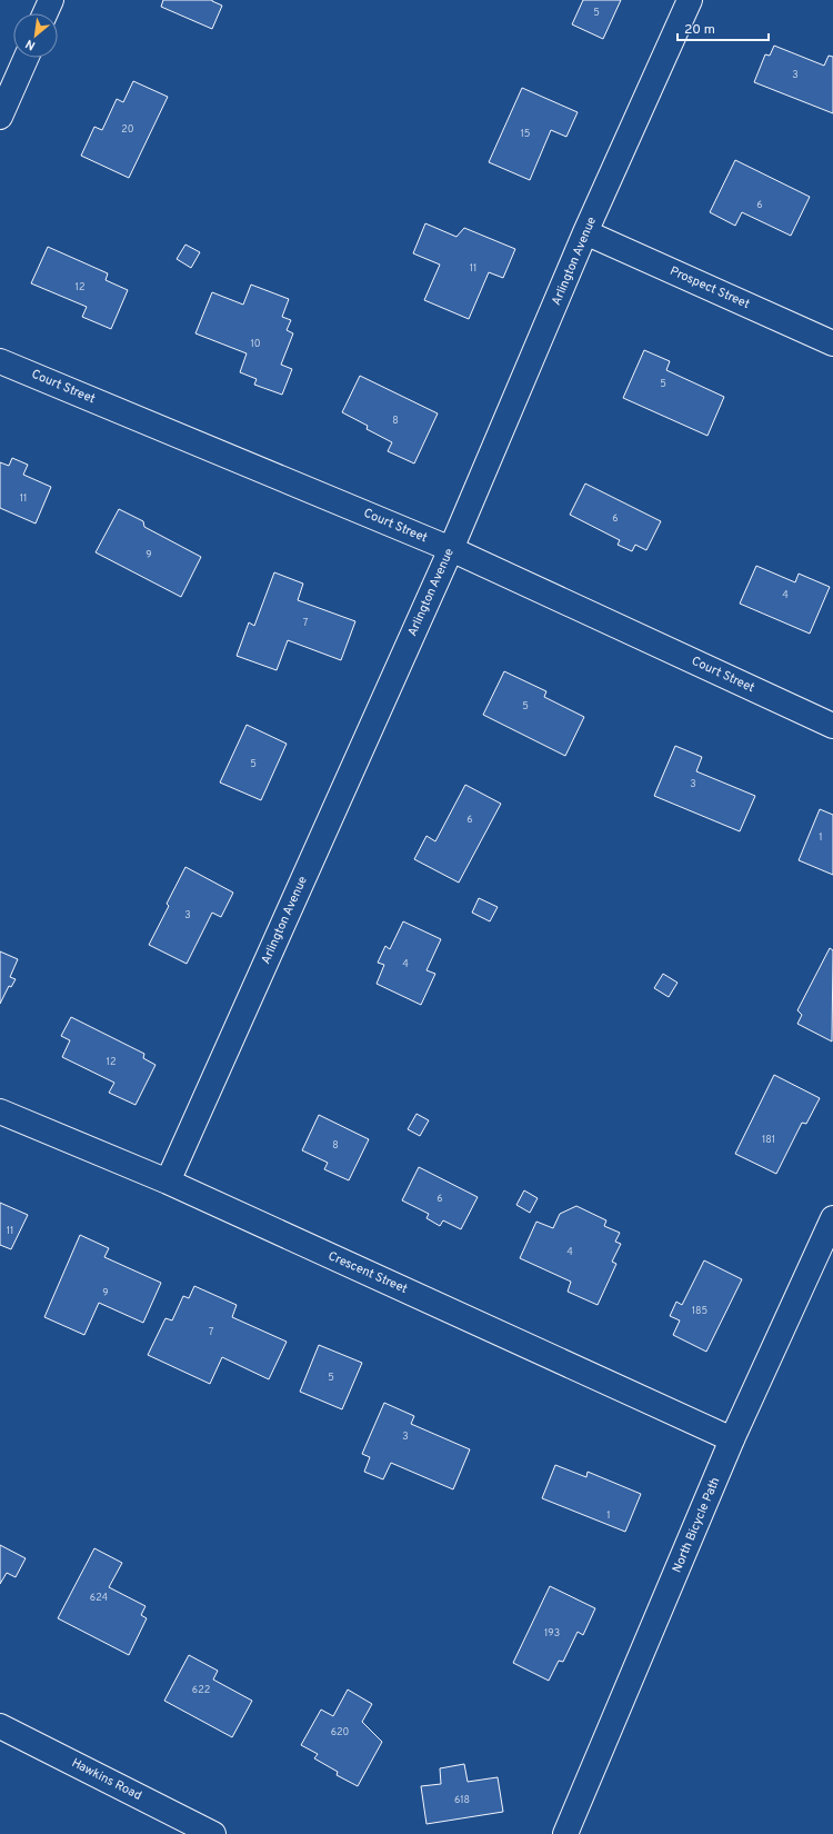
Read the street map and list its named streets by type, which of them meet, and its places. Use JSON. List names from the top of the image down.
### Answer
{
  "streets": {
    "street": [
      "Arlington Avenue",
      "Prospect Street",
      "Court Street",
      "Crescent Street",
      "North Bicycle Path",
      "Hawkins Road"
    ]
  },
  "crossings": [
    ["Arlington Avenue", "Prospect Street"],
    ["Arlington Avenue", "Court Street"],
    ["Arlington Avenue", "Crescent Street"],
    ["Crescent Street", "North Bicycle Path"]
  ],
  "house_numbers": [
    "5",
    "3",
    "20",
    "15",
    "6",
    "11",
    "12",
    "10",
    "5",
    "8",
    "11",
    "6",
    "9",
    "4",
    "7",
    "5",
    "5",
    "3",
    "6",
    "1",
    "3",
    "4",
    "12",
    "181",
    "8",
    "6",
    "11",
    "4",
    "9",
    "185",
    "7",
    "5",
    "3",
    "1",
    "624",
    "193",
    "622",
    "620",
    "618"
  ],
  "scale_bar": "20 m",
  "north": "bottom left"
}
